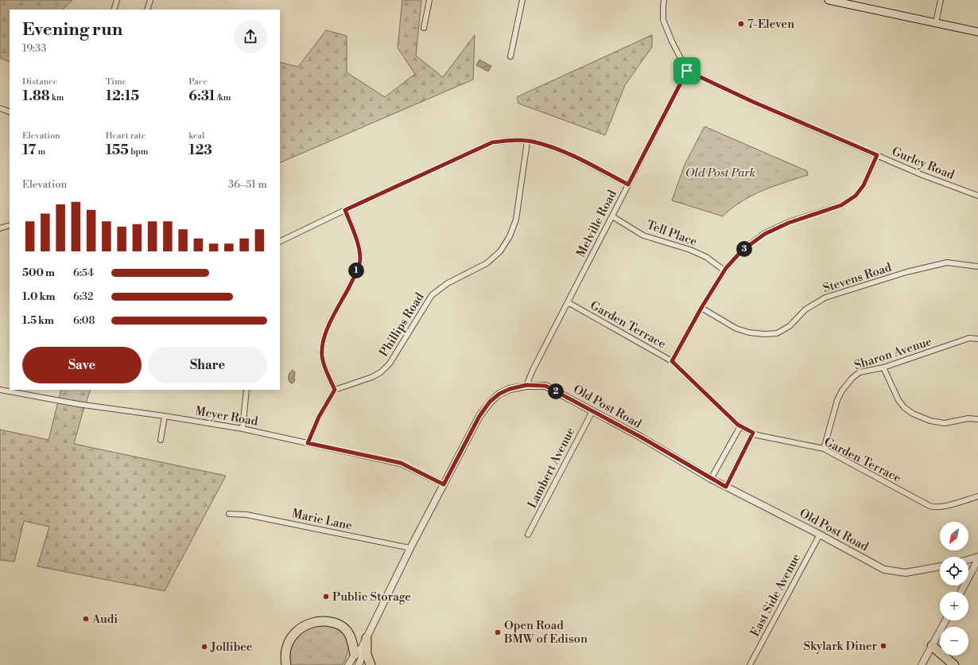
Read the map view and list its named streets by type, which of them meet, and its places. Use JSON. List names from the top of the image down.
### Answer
{
  "streets": {
    "street": [
      "Gurley Road",
      "Melville Road",
      "Tell Place",
      "Stevens Road",
      "Phillips Road",
      "Garden Terrace",
      "Sharon Avenue",
      "Old Post Road",
      "Meyer Road",
      "Lambert Avenue",
      "Marie Lane",
      "East Side Avenue"
    ]
  },
  "crossings": [
    ["Gurley Road", "Melville Road"],
    ["Melville Road", "Tell Place"],
    ["Melville Road", "Garden Terrace"],
    ["Melville Road", "Old Post Road"],
    ["Garden Terrace", "Sharon Avenue"],
    ["Old Post Road", "Meyer Road"],
    ["Old Post Road", "Lambert Avenue"],
    ["Old Post Road", "Marie Lane"],
    ["Old Post Road", "East Side Avenue"]
  ],
  "parks": ["Old Post Park"],
  "places": [
    "7-Eleven",
    "Public Storage",
    "Audi",
    "Open Road BMW of Edison",
    "Skylark Diner",
    "Jollibee"
  ],
  "north": "bottom left",
  "page": {
    "heading": ["Evening run", "19:33"],
    "stats": [
      ["Distance", "1.88 km"],
      ["Time", "12:15"],
      ["Pace", "6:31 /km"],
      ["Elevation", "17 m"],
      ["Heart rate", "155 bpm"],
      ["kcal", "123"]
    ],
    "chart": ["Elevation", "36–51 m"],
    "pins": ["3", "1", "2"],
    "list": [
      {
        "name": "500 m",
        "note": "6:54"
      },
      {
        "name": "1.0 km",
        "note": "6:32"
      },
      {
        "name": "1.5 km",
        "note": "6:08"
      }
    ],
    "buttons": ["Save", "Share"],
    "map_buttons": ["+", "−"]
  }
}
